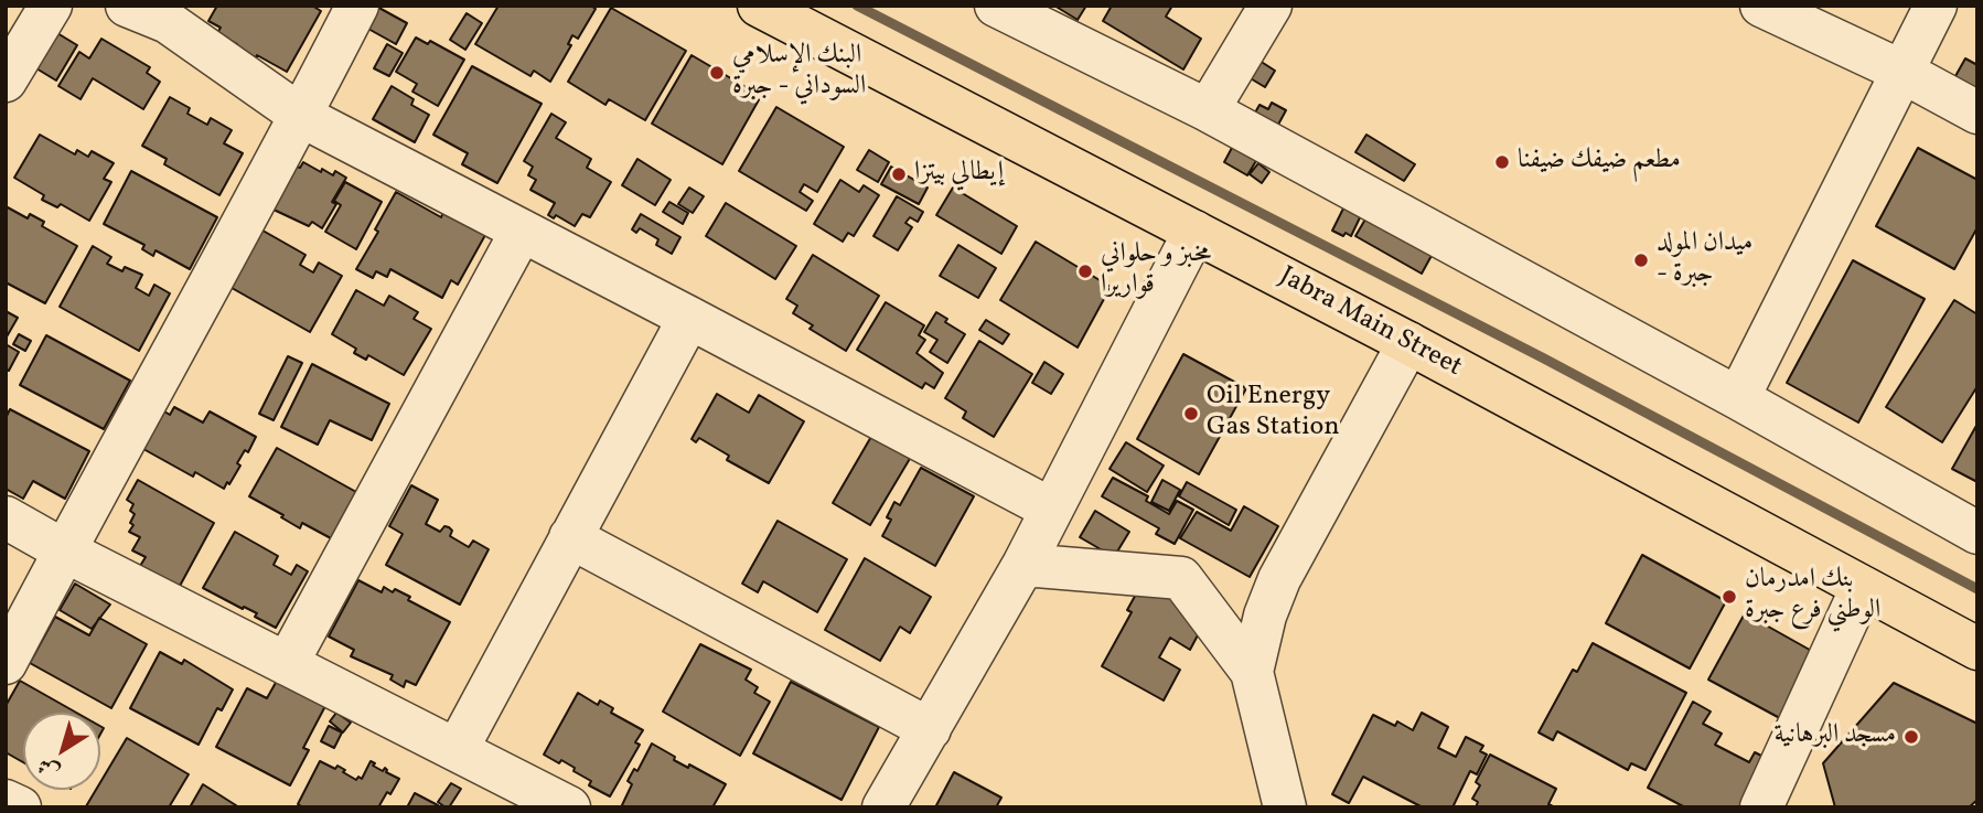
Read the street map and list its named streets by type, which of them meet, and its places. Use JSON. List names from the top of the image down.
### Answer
{
  "streets": {
    "main road": ["Jabra Main Street"]
  },
  "places": [
    "البنك الإسلامي السوداني - جبرة",
    "مطعم ضيفك ضيفنا",
    "إيطالي بيتزا",
    "ميدان المولد - جبرة",
    "مخبز و حلواني قواريرا",
    "Oil Energy Gas Station",
    "بنك امدرمان الوطني فرع جبرة",
    "مسجد البرهانية"
  ],
  "north": "bottom left"
}
